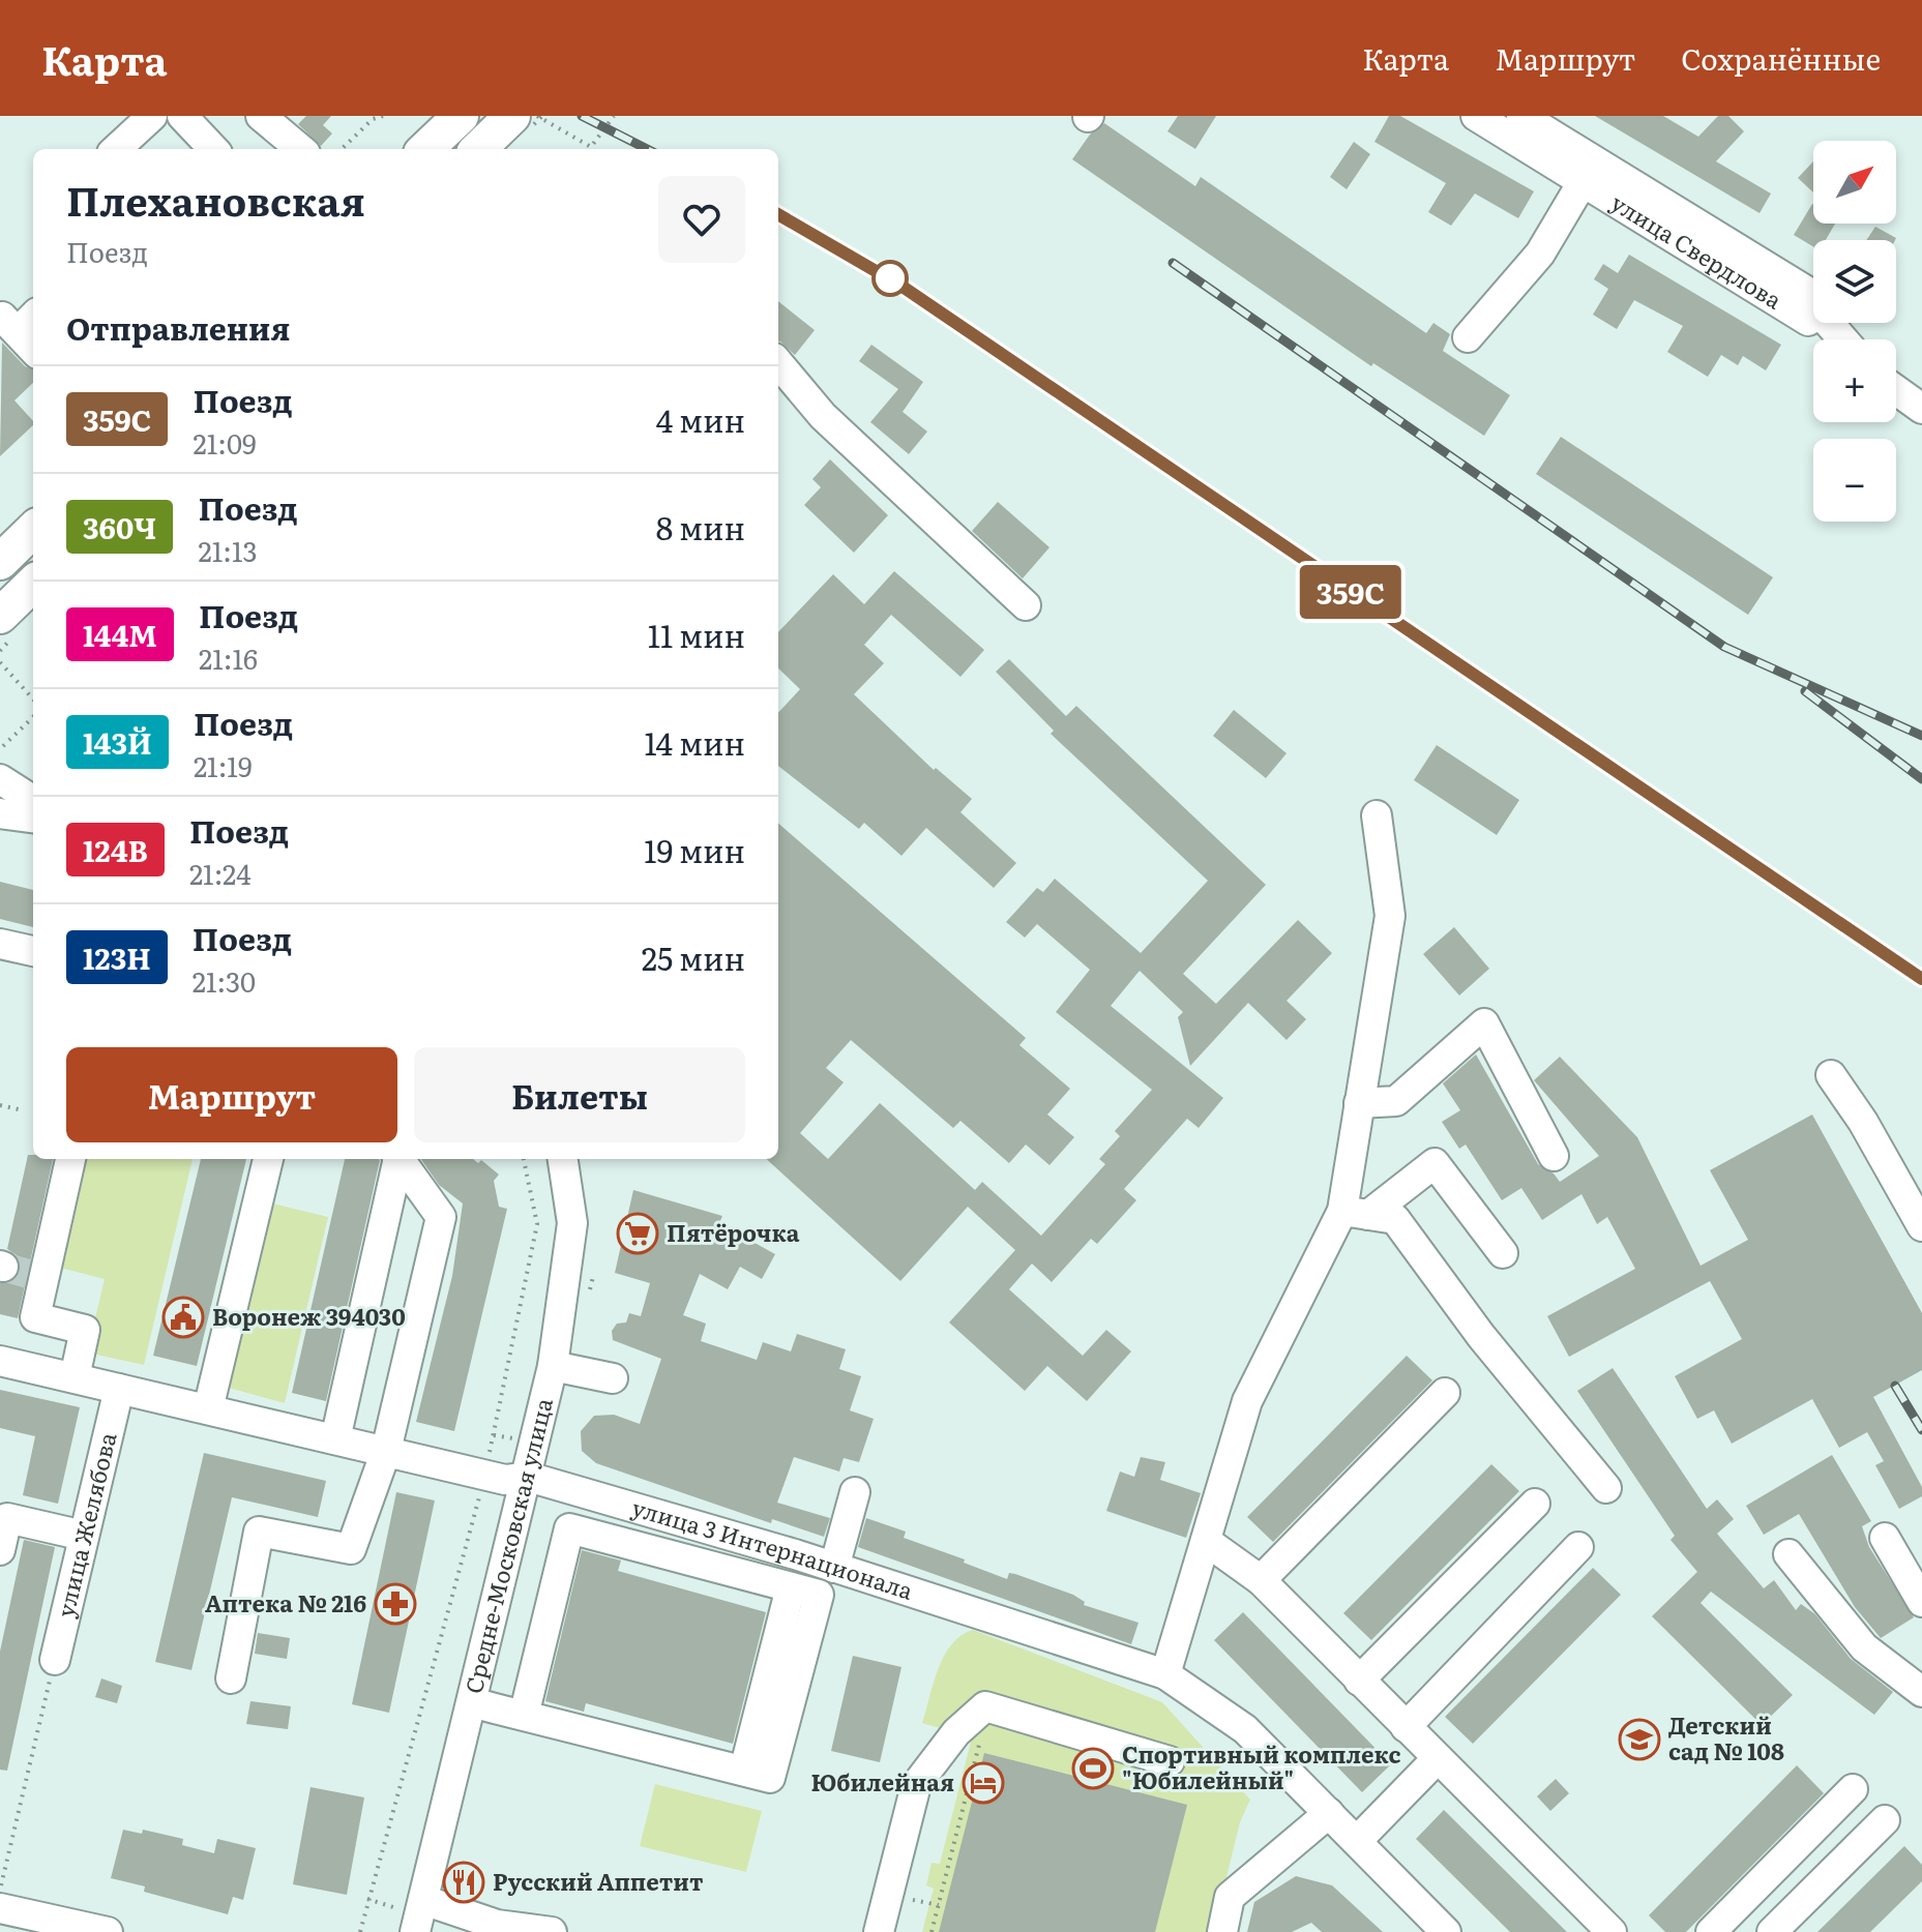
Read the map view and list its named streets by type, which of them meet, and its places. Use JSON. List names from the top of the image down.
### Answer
{
  "streets": {
    "street": [
      "улица Свердлова",
      "улица Желябова",
      "Средне-Московская улица",
      "улица 3 Интернационала"
    ]
  },
  "crossings": [
    ["улица Желябова", "улица 3 Интернационала"],
    ["Средне-Московская улица", "улица 3 Интернационала"]
  ],
  "places": {
    "supermarket": ["Пятёрочка"],
    "public building": ["Воронеж 394030"],
    "pharmacy": ["Аптека № 216"],
    "school or university": ["Детский сад № 108"],
    "sports": ["Спортивный комплекс \"Юбилейный\""],
    "hotel": ["Юбилейная"],
    "restaurant": ["Русский Аппетит"]
  },
  "north": "top right",
  "page": {
    "header": "Карта",
    "nav": ["Карта", "Маршрут", "Сохранённые"],
    "on_map": "359С",
    "map_buttons": ["+", "−"],
    "heading": [
      ["Плехановская", "Поезд"],
      "Отправления"
    ],
    "list": [
      {
        "mark": "359С",
        "name": "Поезд",
        "note": "21:09",
        "value": "4 мин"
      },
      {
        "mark": "360Ч",
        "name": "Поезд",
        "note": "21:13",
        "value": "8 мин"
      },
      {
        "mark": "144М",
        "name": "Поезд",
        "note": "21:16",
        "value": "11 мин"
      },
      {
        "mark": "143Й",
        "name": "Поезд",
        "note": "21:19",
        "value": "14 мин"
      },
      {
        "mark": "124В",
        "name": "Поезд",
        "note": "21:24",
        "value": "19 мин"
      },
      {
        "mark": "123Н",
        "name": "Поезд",
        "note": "21:30",
        "value": "25 мин"
      }
    ],
    "buttons": ["Маршрут", "Билеты"]
  }
}
